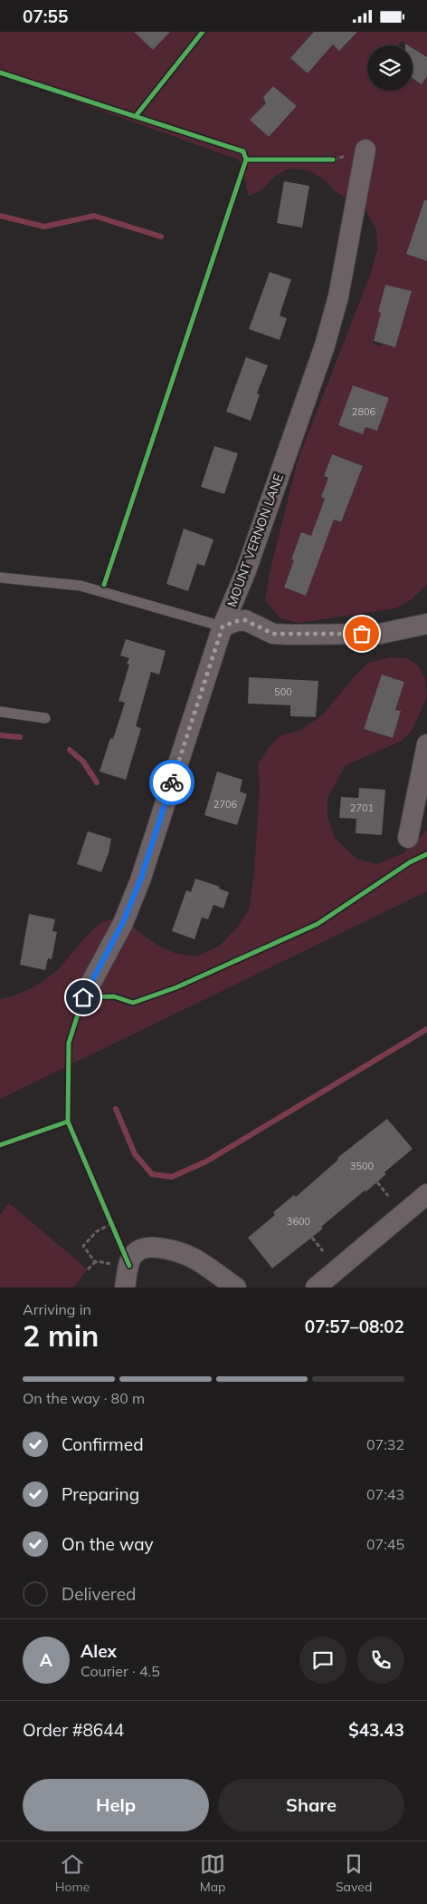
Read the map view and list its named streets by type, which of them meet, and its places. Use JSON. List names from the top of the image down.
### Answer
{
  "streets": {
    "street": ["MOUNT VERNON LANE"]
  },
  "house_numbers": [
    "2806",
    "500",
    "2706",
    "2701",
    "3500",
    "3600"
  ],
  "page": {
    "status": "07:55",
    "heading": ["2 min", "Arriving in", "07:57–08:02"],
    "panel": [
      "Alex",
      "Courier · 4.5",
      "Order #8644",
      "$43.43"
    ],
    "bar": "On the way · 80 m",
    "list": [
      ["Confirmed", "07:32"],
      ["Preparing", "07:43"],
      ["On the way", "07:45"],
      "Delivered"
    ],
    "round": "A",
    "buttons": ["Help", "Share"],
    "tabs": ["Home", "Map", "Saved"]
  }
}
